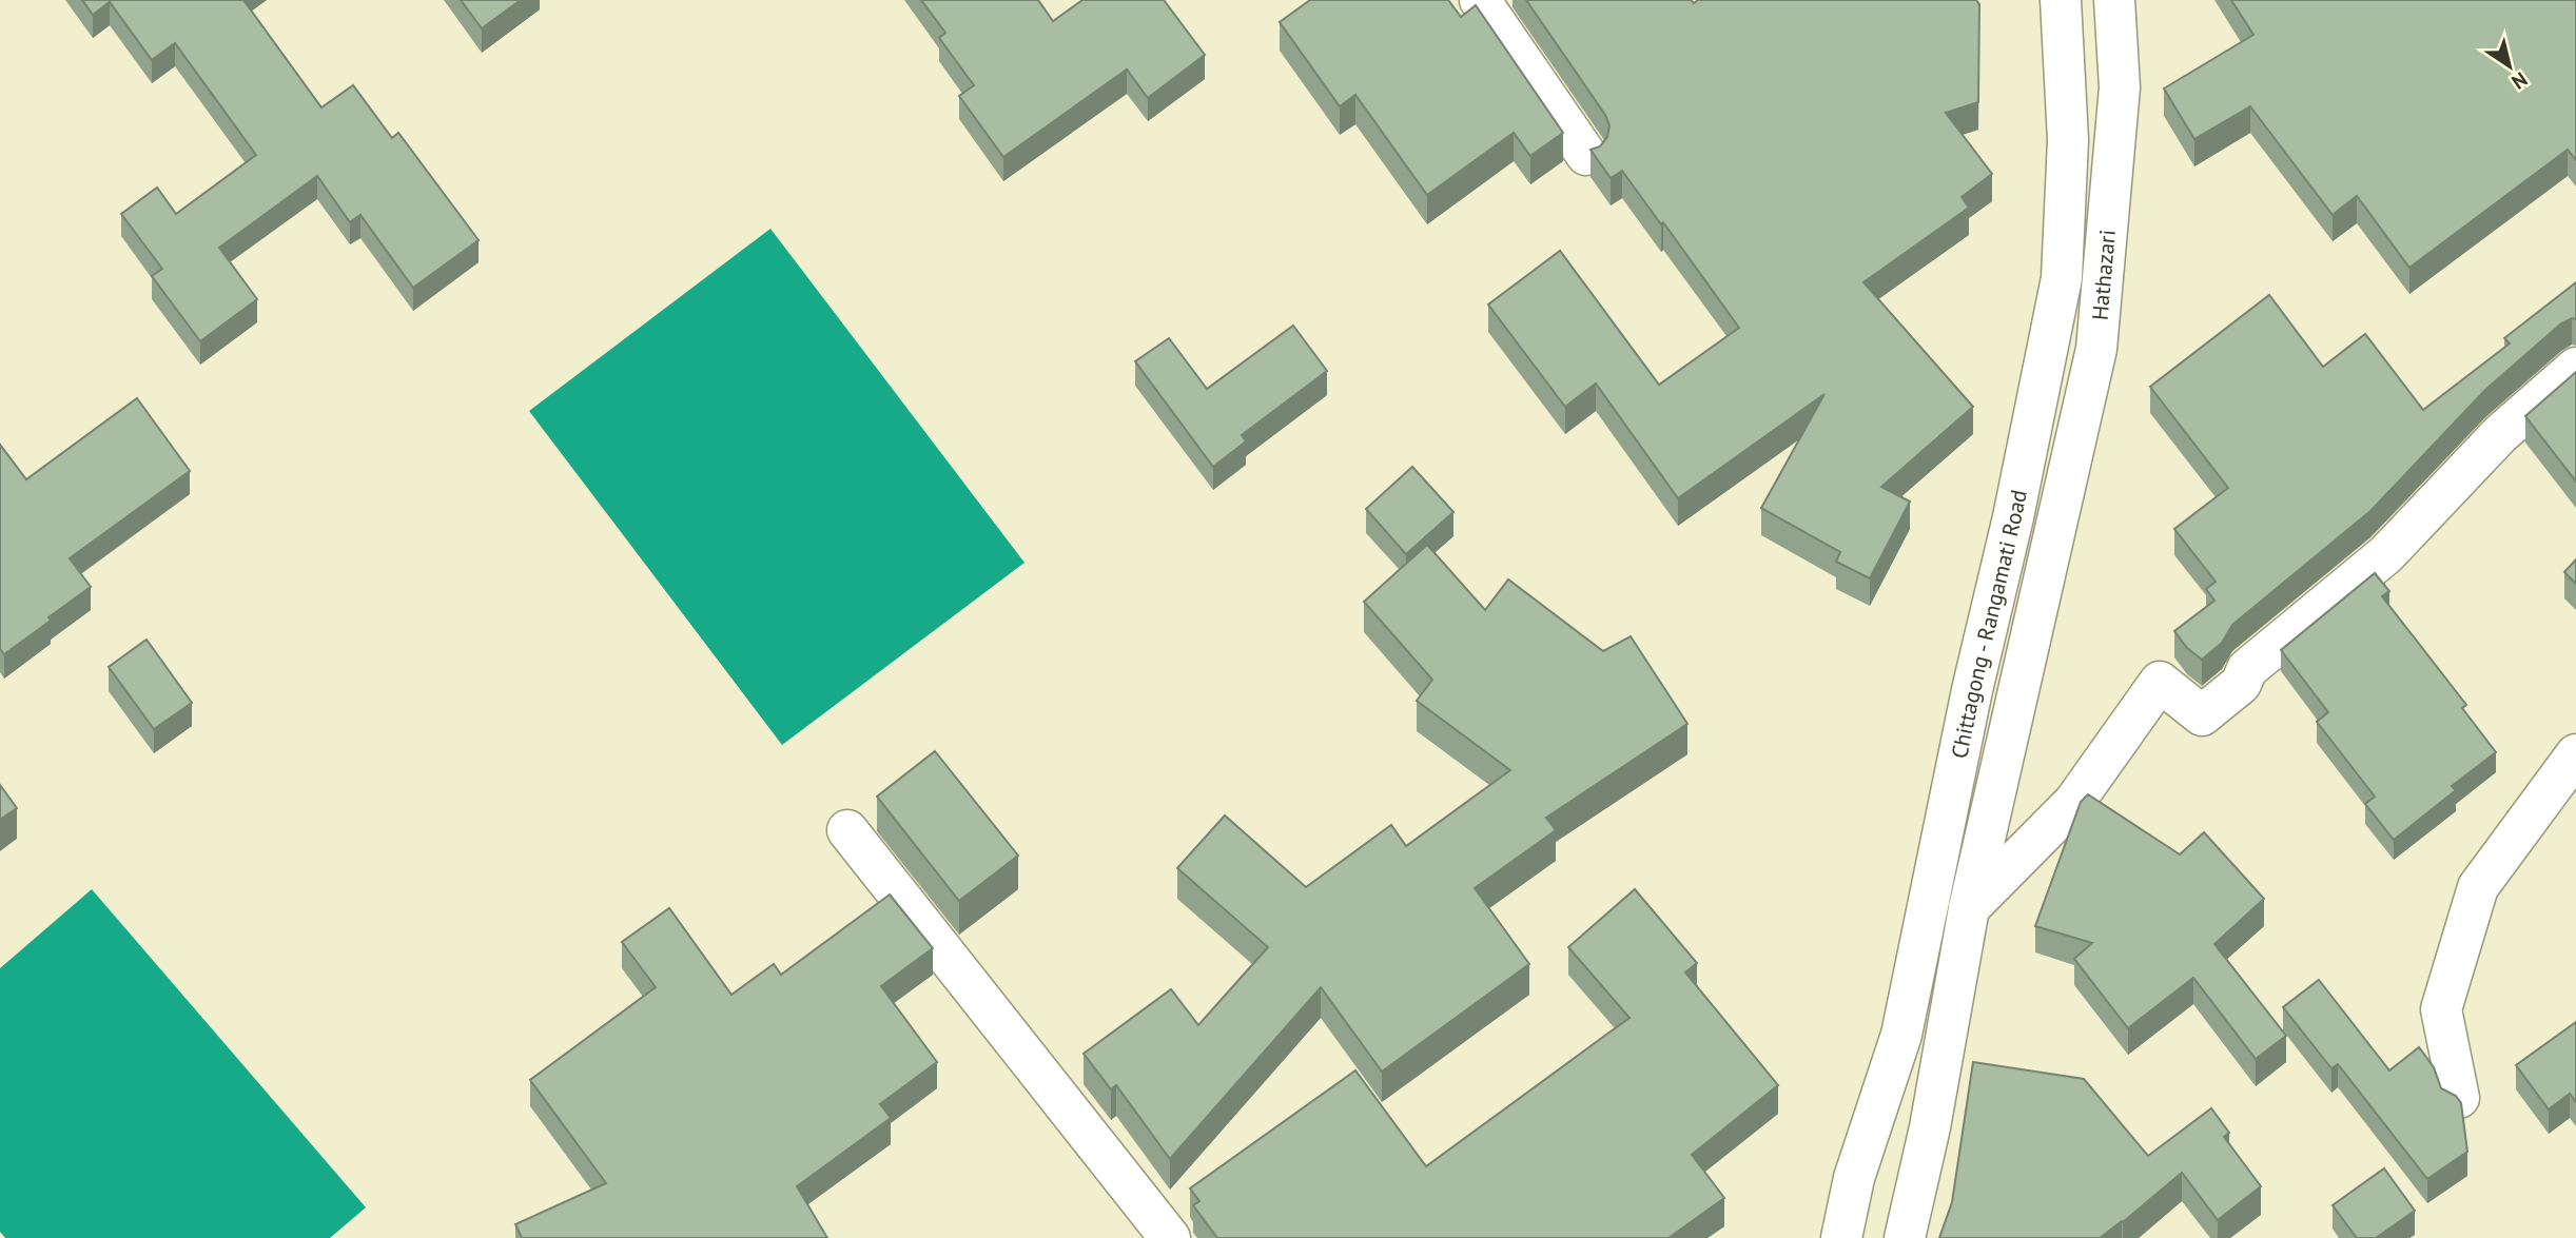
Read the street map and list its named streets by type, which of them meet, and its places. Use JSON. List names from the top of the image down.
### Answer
{
  "streets": {
    "main road": ["Hathazari", "Chittagong - Rangamati Road"]
  },
  "north": "bottom right"
}
